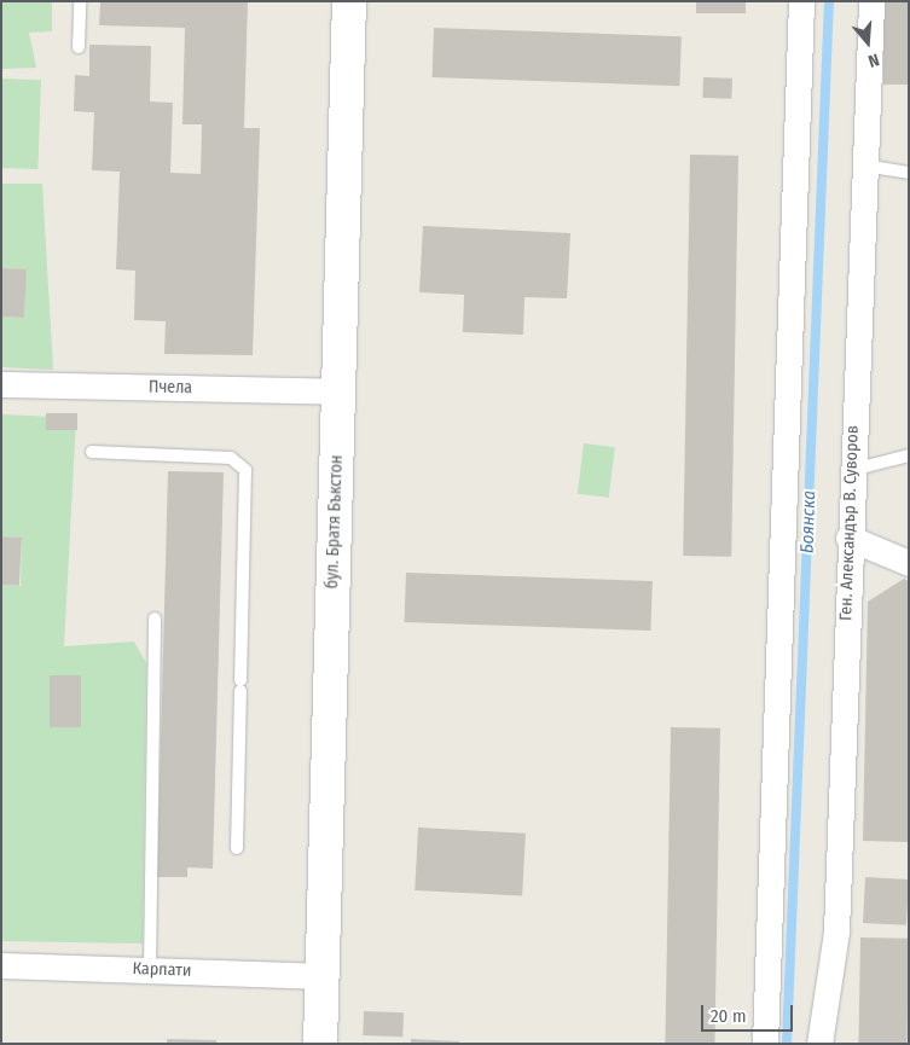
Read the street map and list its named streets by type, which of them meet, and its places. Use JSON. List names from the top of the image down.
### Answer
{
  "streets": {
    "street": [
      "Пчела",
      "бул. Братя Бъкстон",
      "Ген. Александър В. Суворов",
      "Карпати"
    ]
  },
  "crossings": [
    ["Пчела", "бул. Братя Бъкстон"],
    ["бул. Братя Бъкстон", "Карпати"]
  ],
  "water": ["Боянска"],
  "scale_bar": "20 m",
  "north": "bottom"
}
